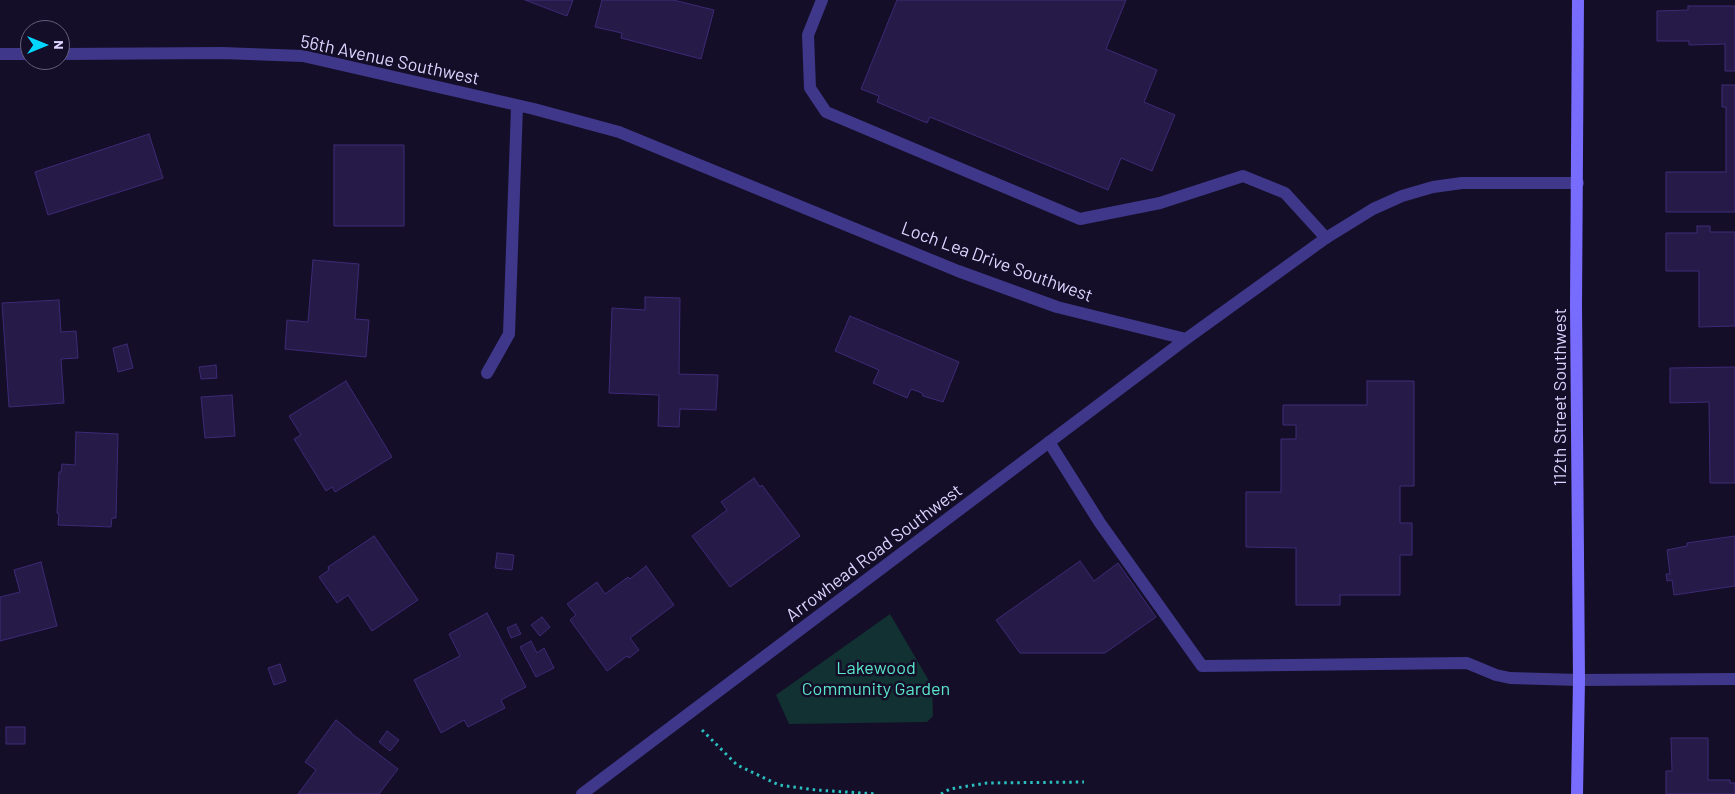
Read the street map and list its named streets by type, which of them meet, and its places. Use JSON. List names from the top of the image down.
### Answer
{
  "streets": {
    "street": [
      "56th Avenue Southwest",
      "Loch Lea Drive Southwest",
      "112th Street Southwest",
      "Arrowhead Road Southwest"
    ]
  },
  "crossings": [
    ["56th Avenue Southwest", "Loch Lea Drive Southwest"],
    ["Loch Lea Drive Southwest", "Arrowhead Road Southwest"]
  ],
  "parks": ["Lakewood Community Garden"],
  "north": "right"
}
